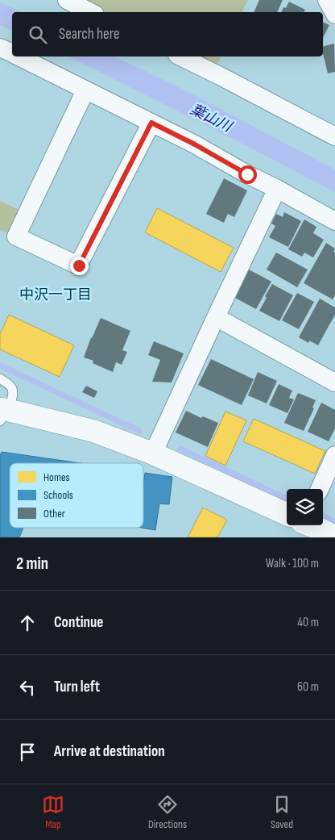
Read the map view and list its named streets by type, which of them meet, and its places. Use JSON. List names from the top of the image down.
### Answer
{
  "districts": ["中沢一丁目"],
  "water": ["葉山川"],
  "legend": ["Homes", "Schools", "Other"],
  "page": {
    "search": "Search here",
    "heading": ["2 min", "Walk · 100 m"],
    "list": [
      ["Continue", "40 m"],
      ["Turn left", "60 m"],
      "Arrive at destination"
    ],
    "nav": ["Map", "Directions", "Saved"]
  }
}
